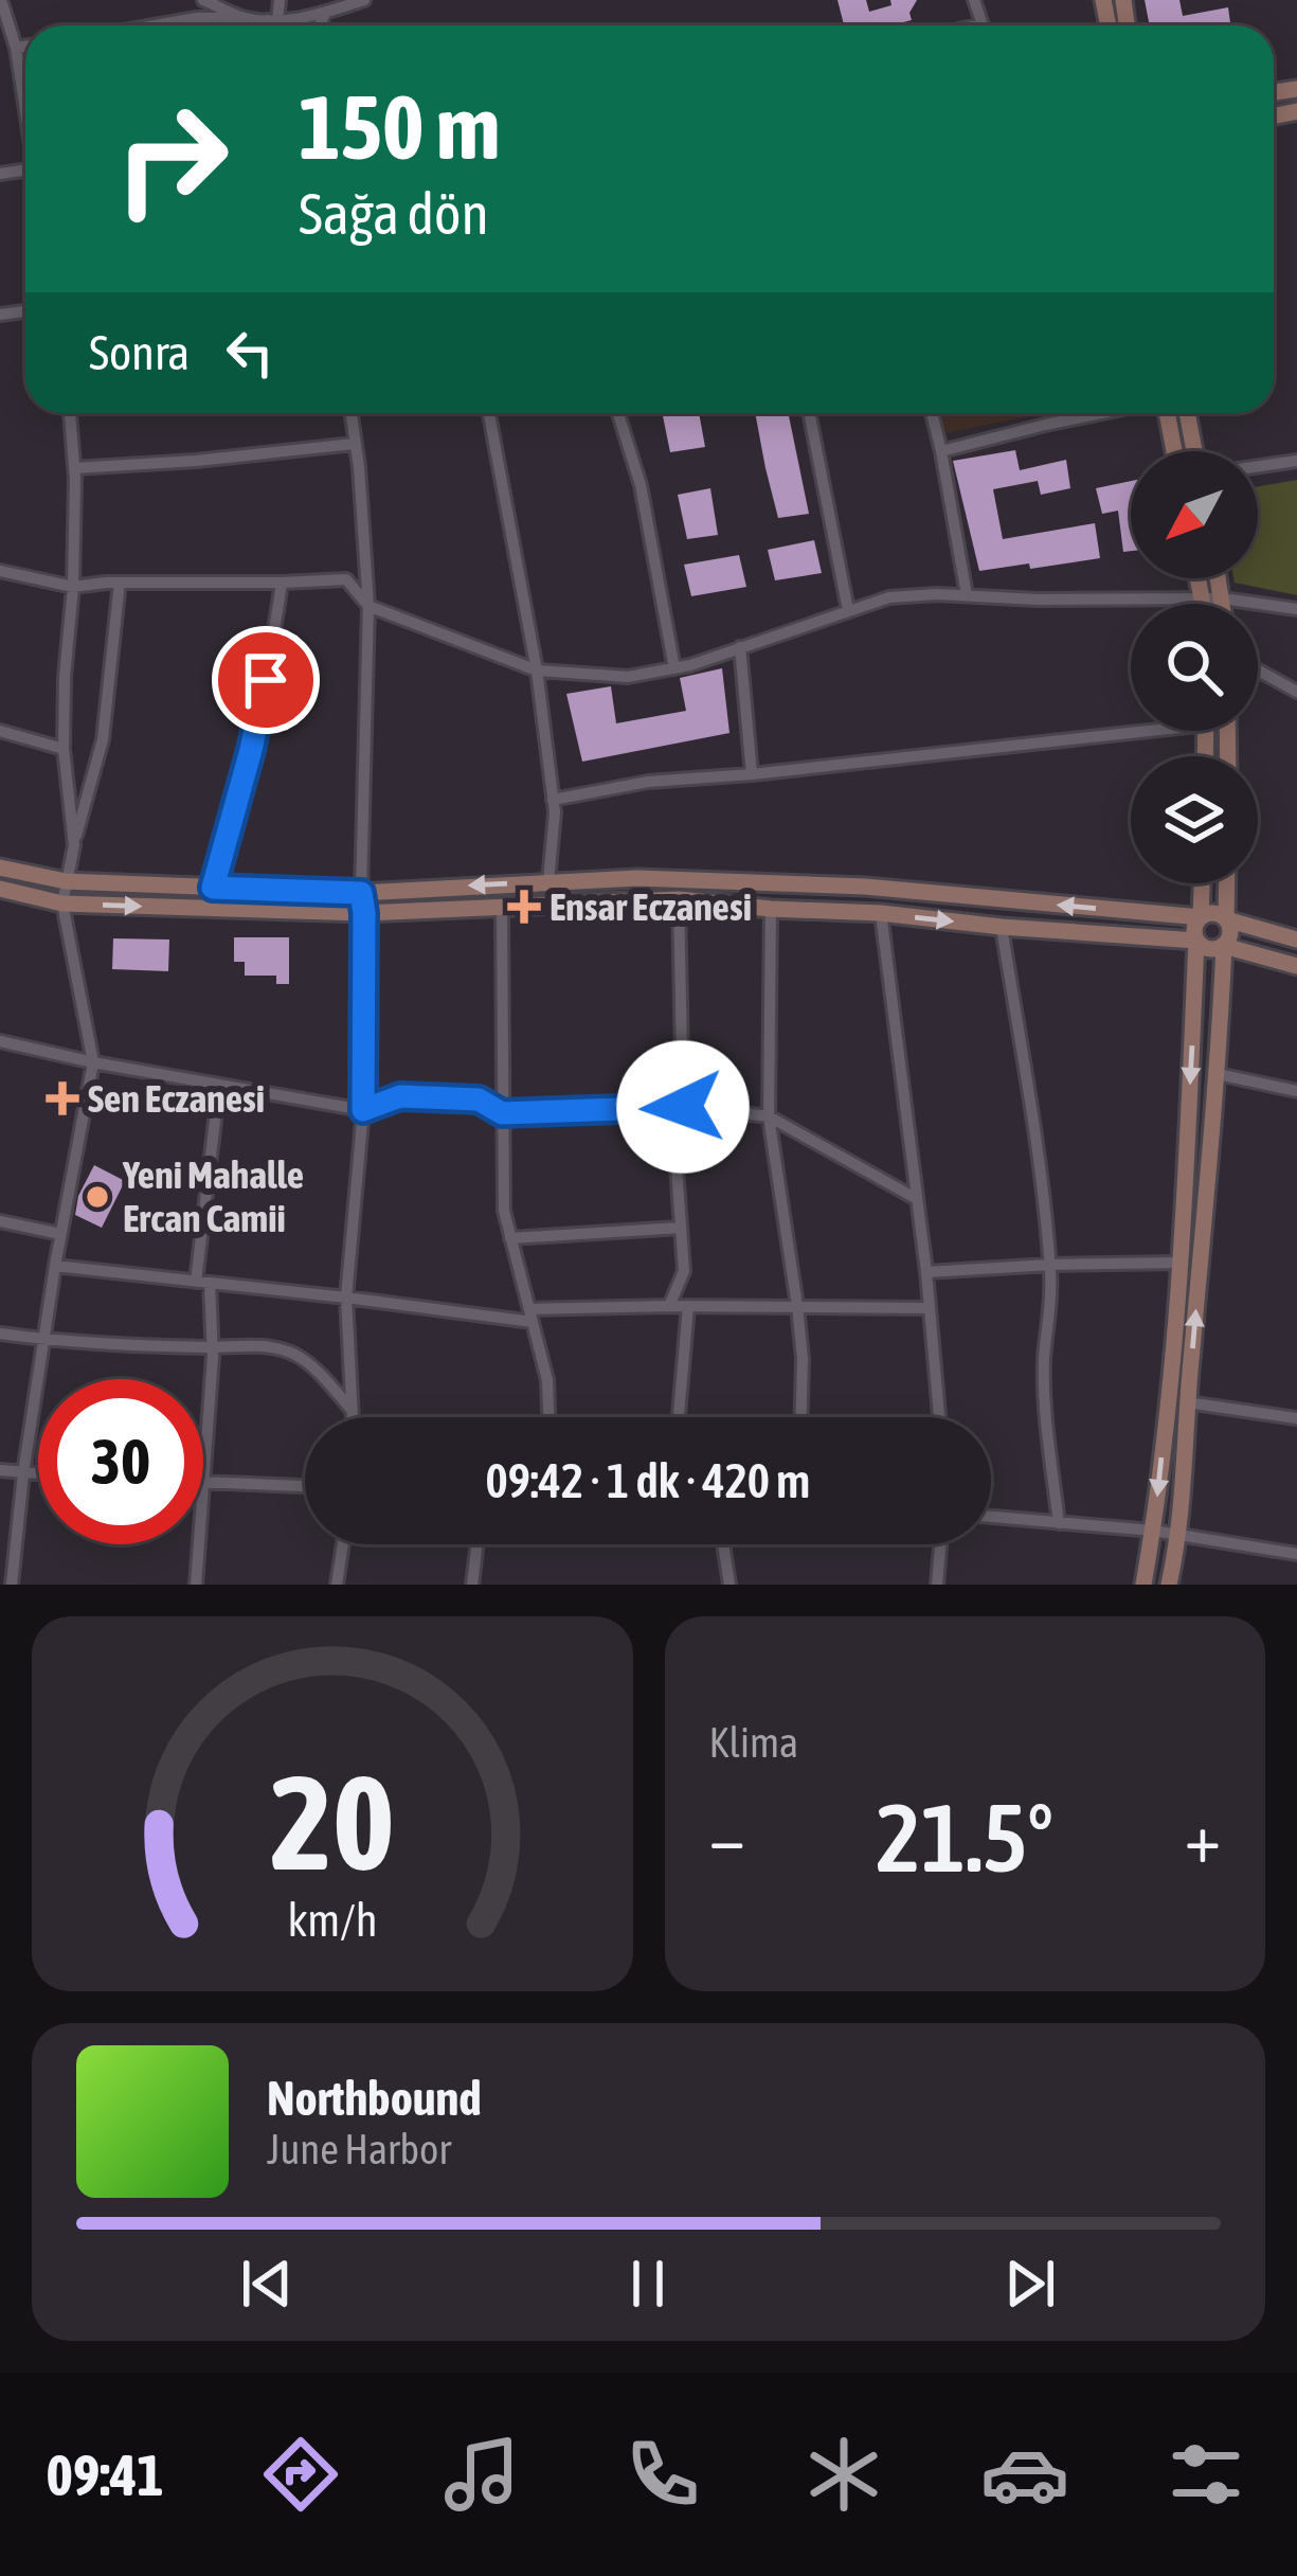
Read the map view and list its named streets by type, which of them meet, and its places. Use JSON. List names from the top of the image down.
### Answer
{
  "places": {
    "health": ["Ensar Eczanesi", "Sen Eczanesi"],
    "other": ["Yeni Mahalle Ercan Camii"]
  },
  "north": "bottom left",
  "page": {
    "turn": ["150 m", "Sağa dön"],
    "then": "Sonra",
    "limit": "30",
    "trip": "09:42 · 1 dk · 420 m",
    "tile": "Klima",
    "heat": ["−", "21.5°", "+"],
    "song": ["Northbound", "June Harbor"],
    "tabs": "09:41",
    "gauge": ["20", "km/h"]
  }
}
